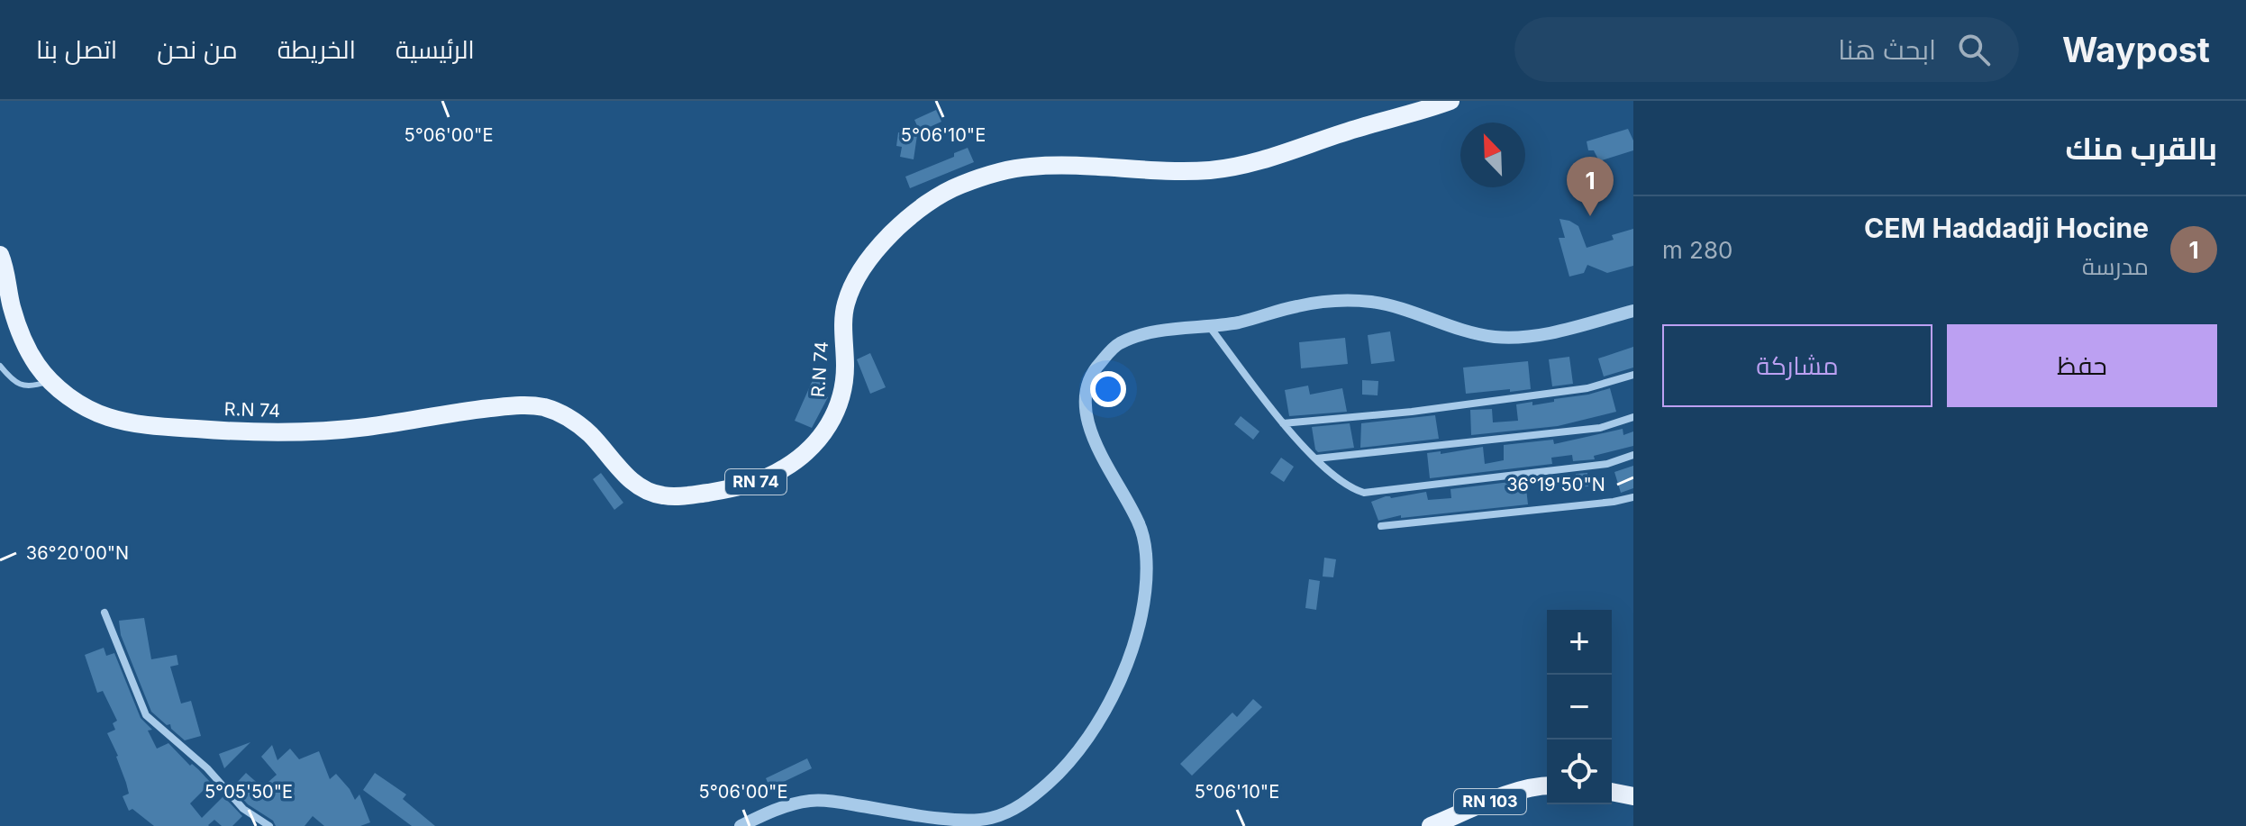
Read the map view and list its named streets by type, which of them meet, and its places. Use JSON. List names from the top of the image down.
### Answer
{
  "streets": {
    "main road": ["R.N 74", "RN 74", "RN 103"]
  },
  "north": "top left",
  "page": {
    "header": "Waypost",
    "search": "ابحث هنا",
    "nav": [
      "الرئيسية",
      "الخريطة",
      "من نحن",
      "اتصل بنا"
    ],
    "heading": "بالقرب منك",
    "pins": "1",
    "list": [
      {
        "mark": "1",
        "name": "CEM Haddadji Hocine",
        "note": "مدرسة",
        "value": "280 m"
      }
    ],
    "buttons": ["حفظ", "مشاركة"],
    "map_buttons": ["+", "−"]
  },
  "coordinates": [
    "5°06'00\"E",
    "5°06'10\"E",
    "36°19'50\"N",
    "36°20'00\"N",
    "5°05'50\"E"
  ]
}
